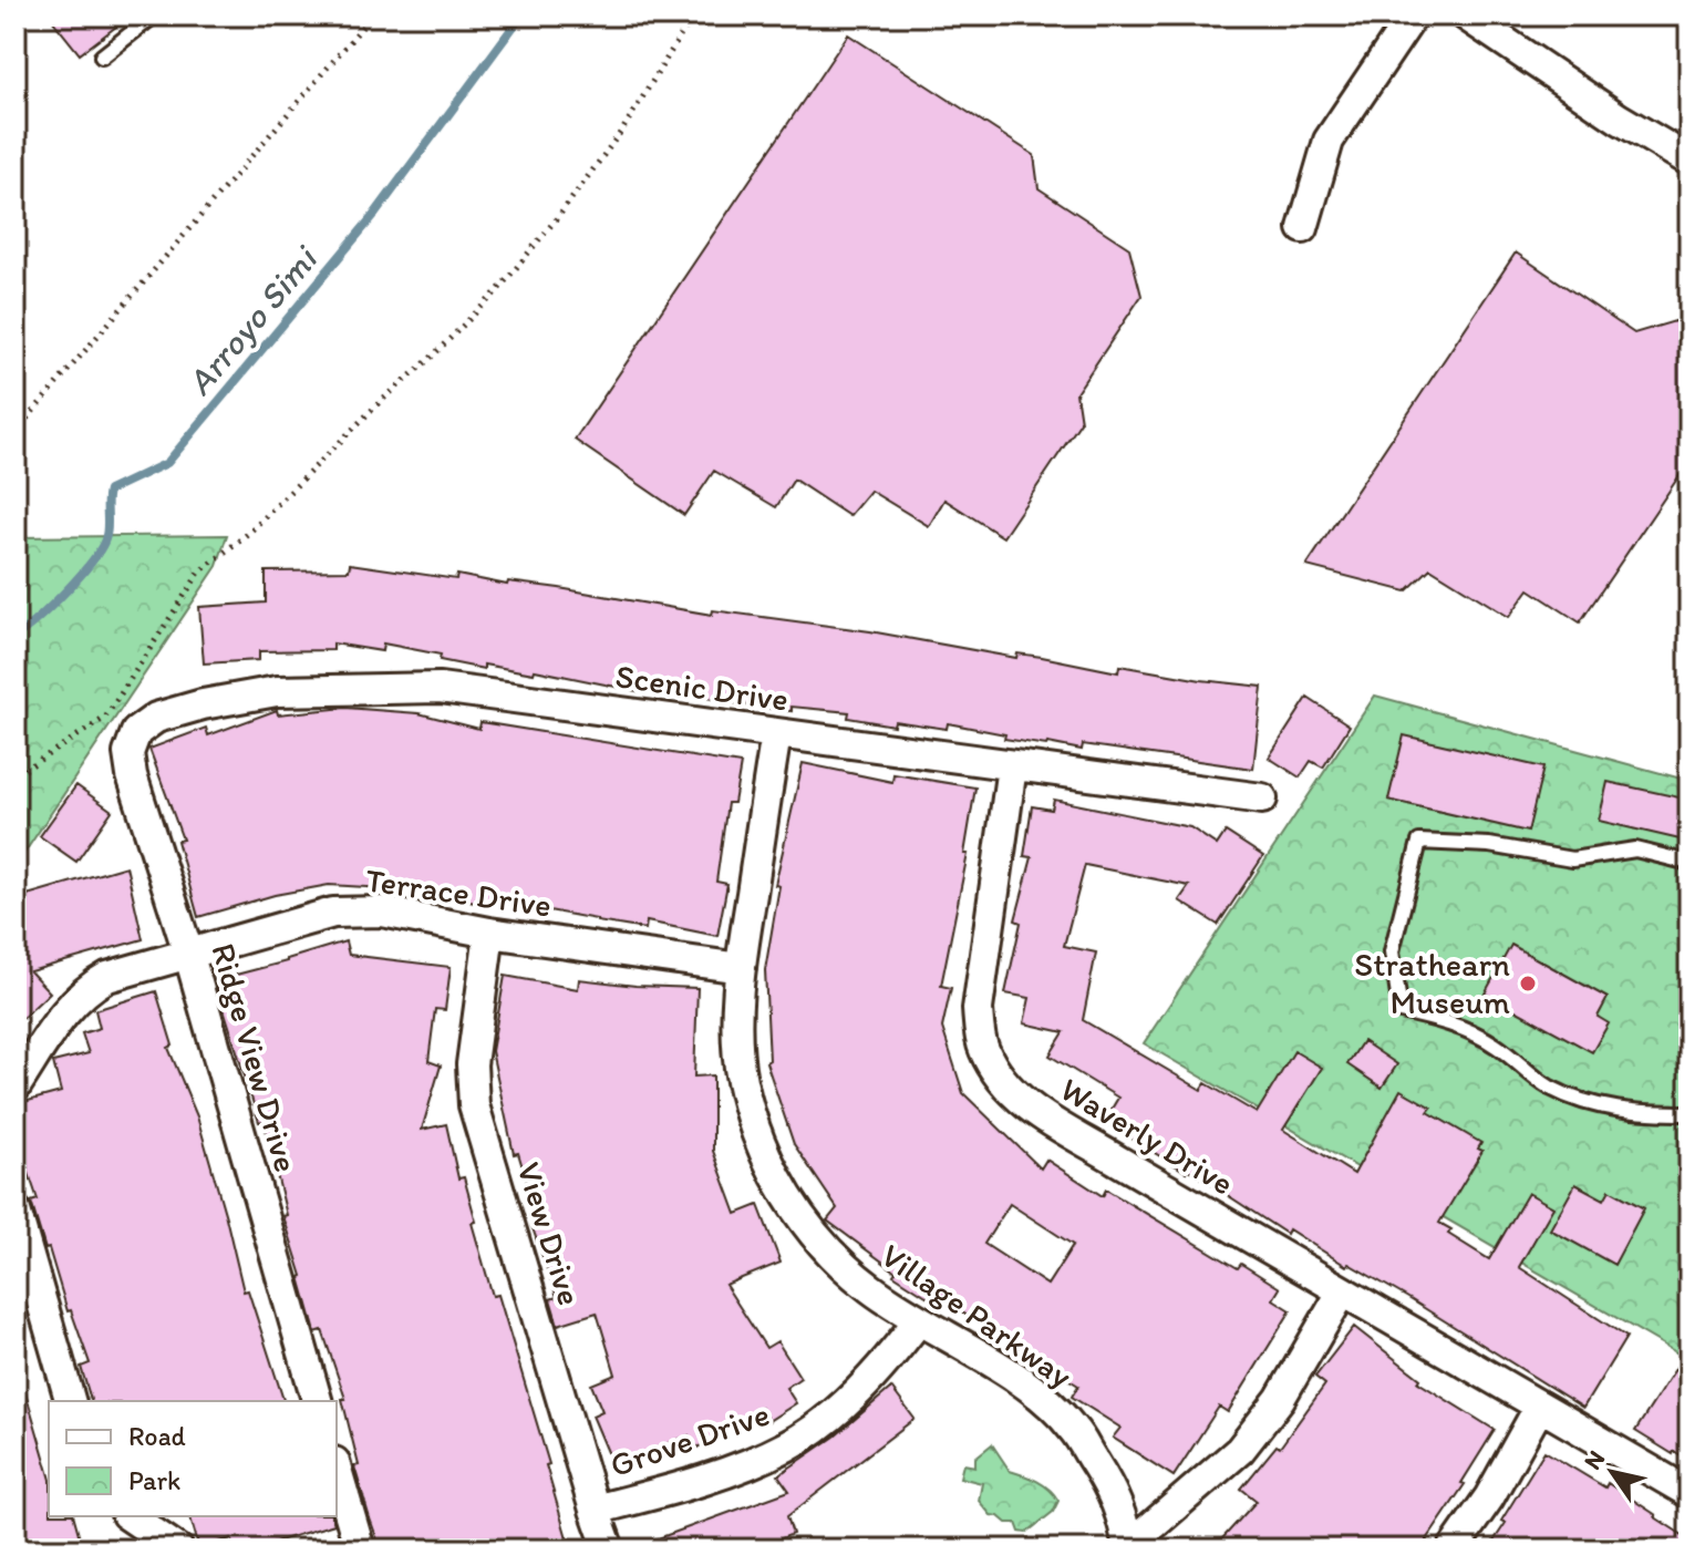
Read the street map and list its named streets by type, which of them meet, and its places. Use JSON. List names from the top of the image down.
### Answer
{
  "streets": {
    "street": [
      "Scenic Drive",
      "Terrace Drive",
      "Ridge View Drive",
      "Waverly Drive",
      "View Drive",
      "Village Parkway",
      "Grove Drive"
    ]
  },
  "crossings": [
    ["Scenic Drive", "Ridge View Drive"],
    ["Scenic Drive", "Waverly Drive"],
    ["Scenic Drive", "Village Parkway"],
    ["Terrace Drive", "Ridge View Drive"],
    ["Terrace Drive", "View Drive"],
    ["Terrace Drive", "Village Parkway"],
    ["View Drive", "Grove Drive"],
    ["Village Parkway", "Grove Drive"]
  ],
  "water": ["Arroyo Simi"],
  "places": ["Strathearn Museum"],
  "legend": ["Road", "Park"],
  "north": "top left"
}
